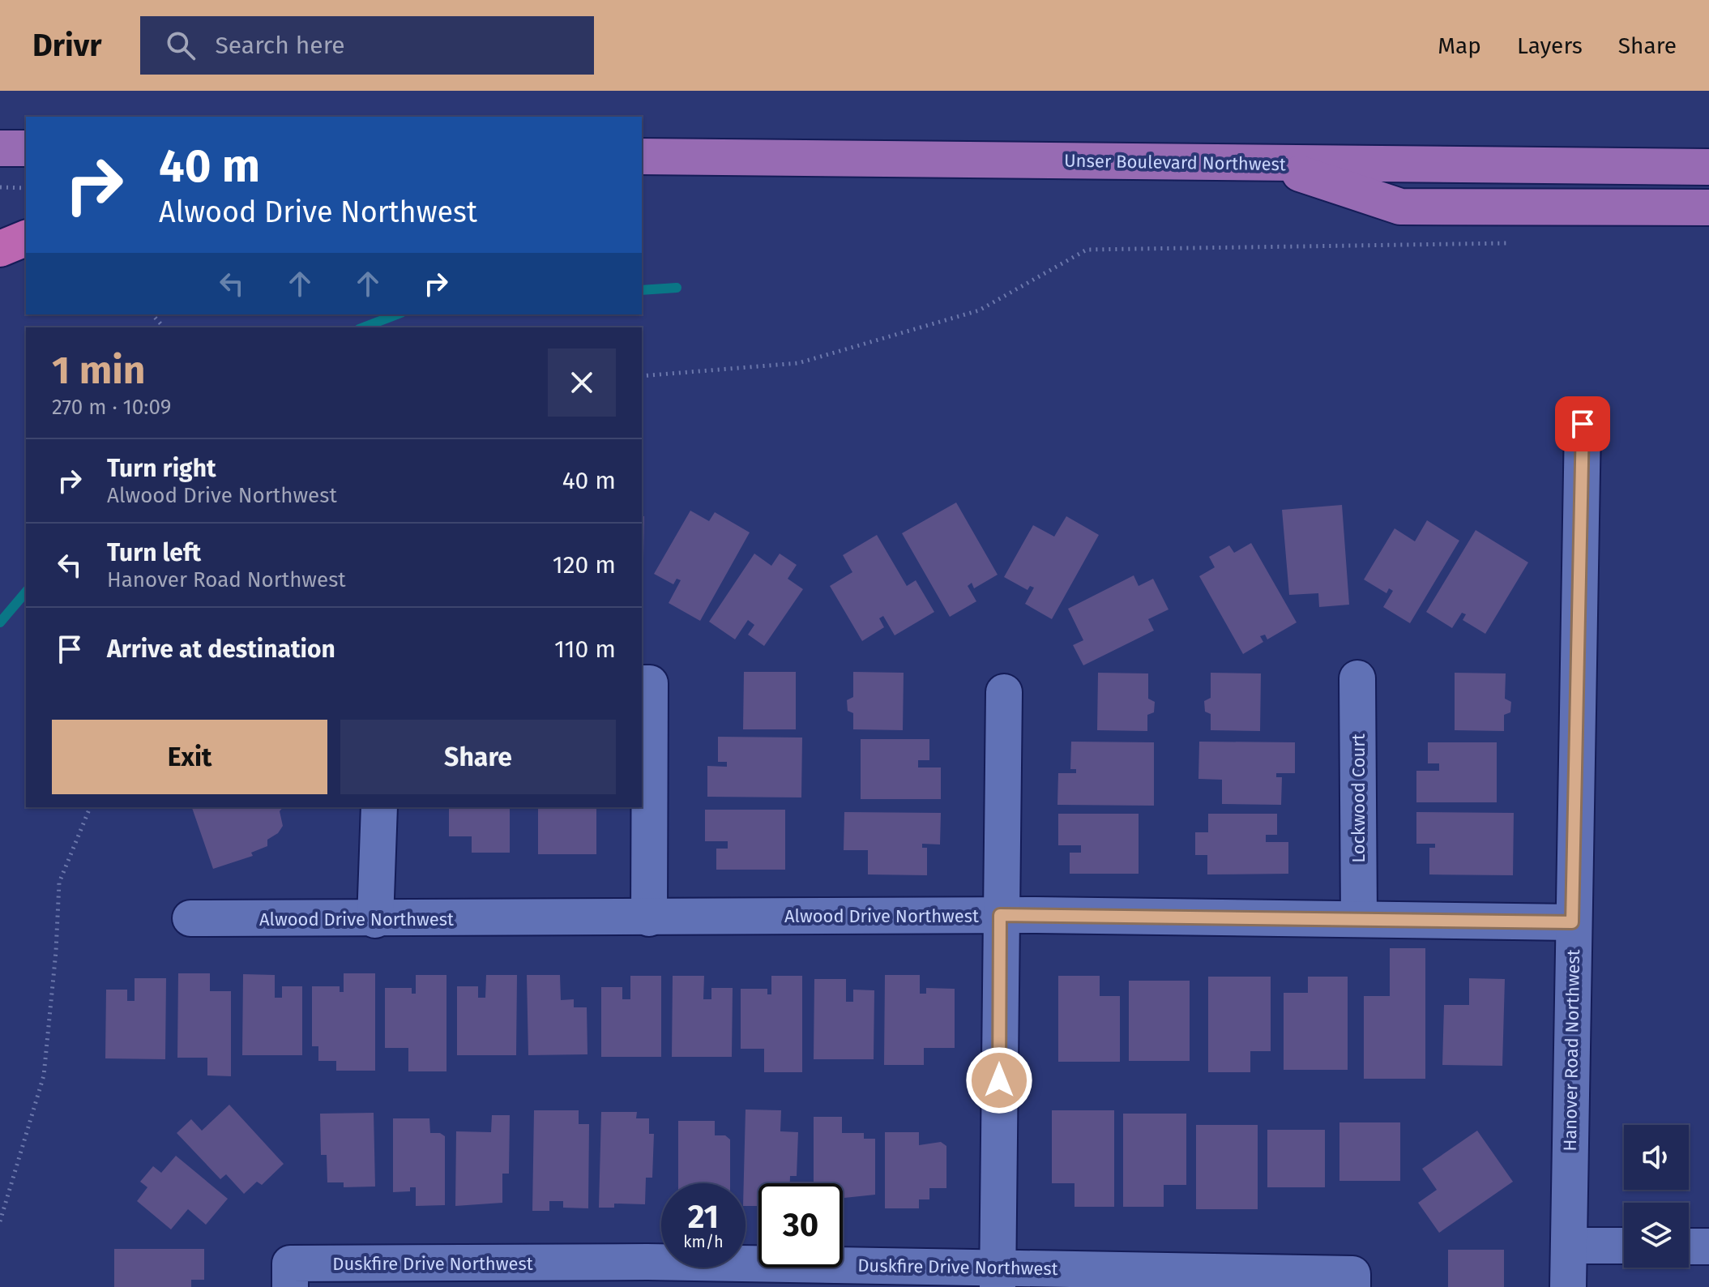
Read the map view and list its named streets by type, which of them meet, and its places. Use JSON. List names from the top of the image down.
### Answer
{
  "streets": {
    "main road": ["Unser Boulevard Northwest"],
    "street": [
      "Lockwood Court",
      "Alwood Drive Northwest",
      "Hanover Road Northwest",
      "Duskfire Drive Northwest"
    ]
  },
  "crossings": [
    ["Lockwood Court", "Alwood Drive Northwest"],
    ["Alwood Drive Northwest", "Hanover Road Northwest"]
  ],
  "page": {
    "header": "Drivr",
    "search": "Search here",
    "nav": ["Map", "Layers", "Share"],
    "turn": ["40 m", "Alwood Drive Northwest"],
    "heading": ["1 min", "270 m · 10:09"],
    "list": [
      {
        "name": "Turn right",
        "note": "Alwood Drive Northwest",
        "value": "40 m"
      },
      {
        "name": "Turn left",
        "note": "Hanover Road Northwest",
        "value": "120 m"
      },
      {
        "name": "Arrive at destination",
        "value": "110 m"
      }
    ],
    "buttons": ["Exit", "Share"],
    "speed": "21 km/h",
    "limit": "30"
  }
}
